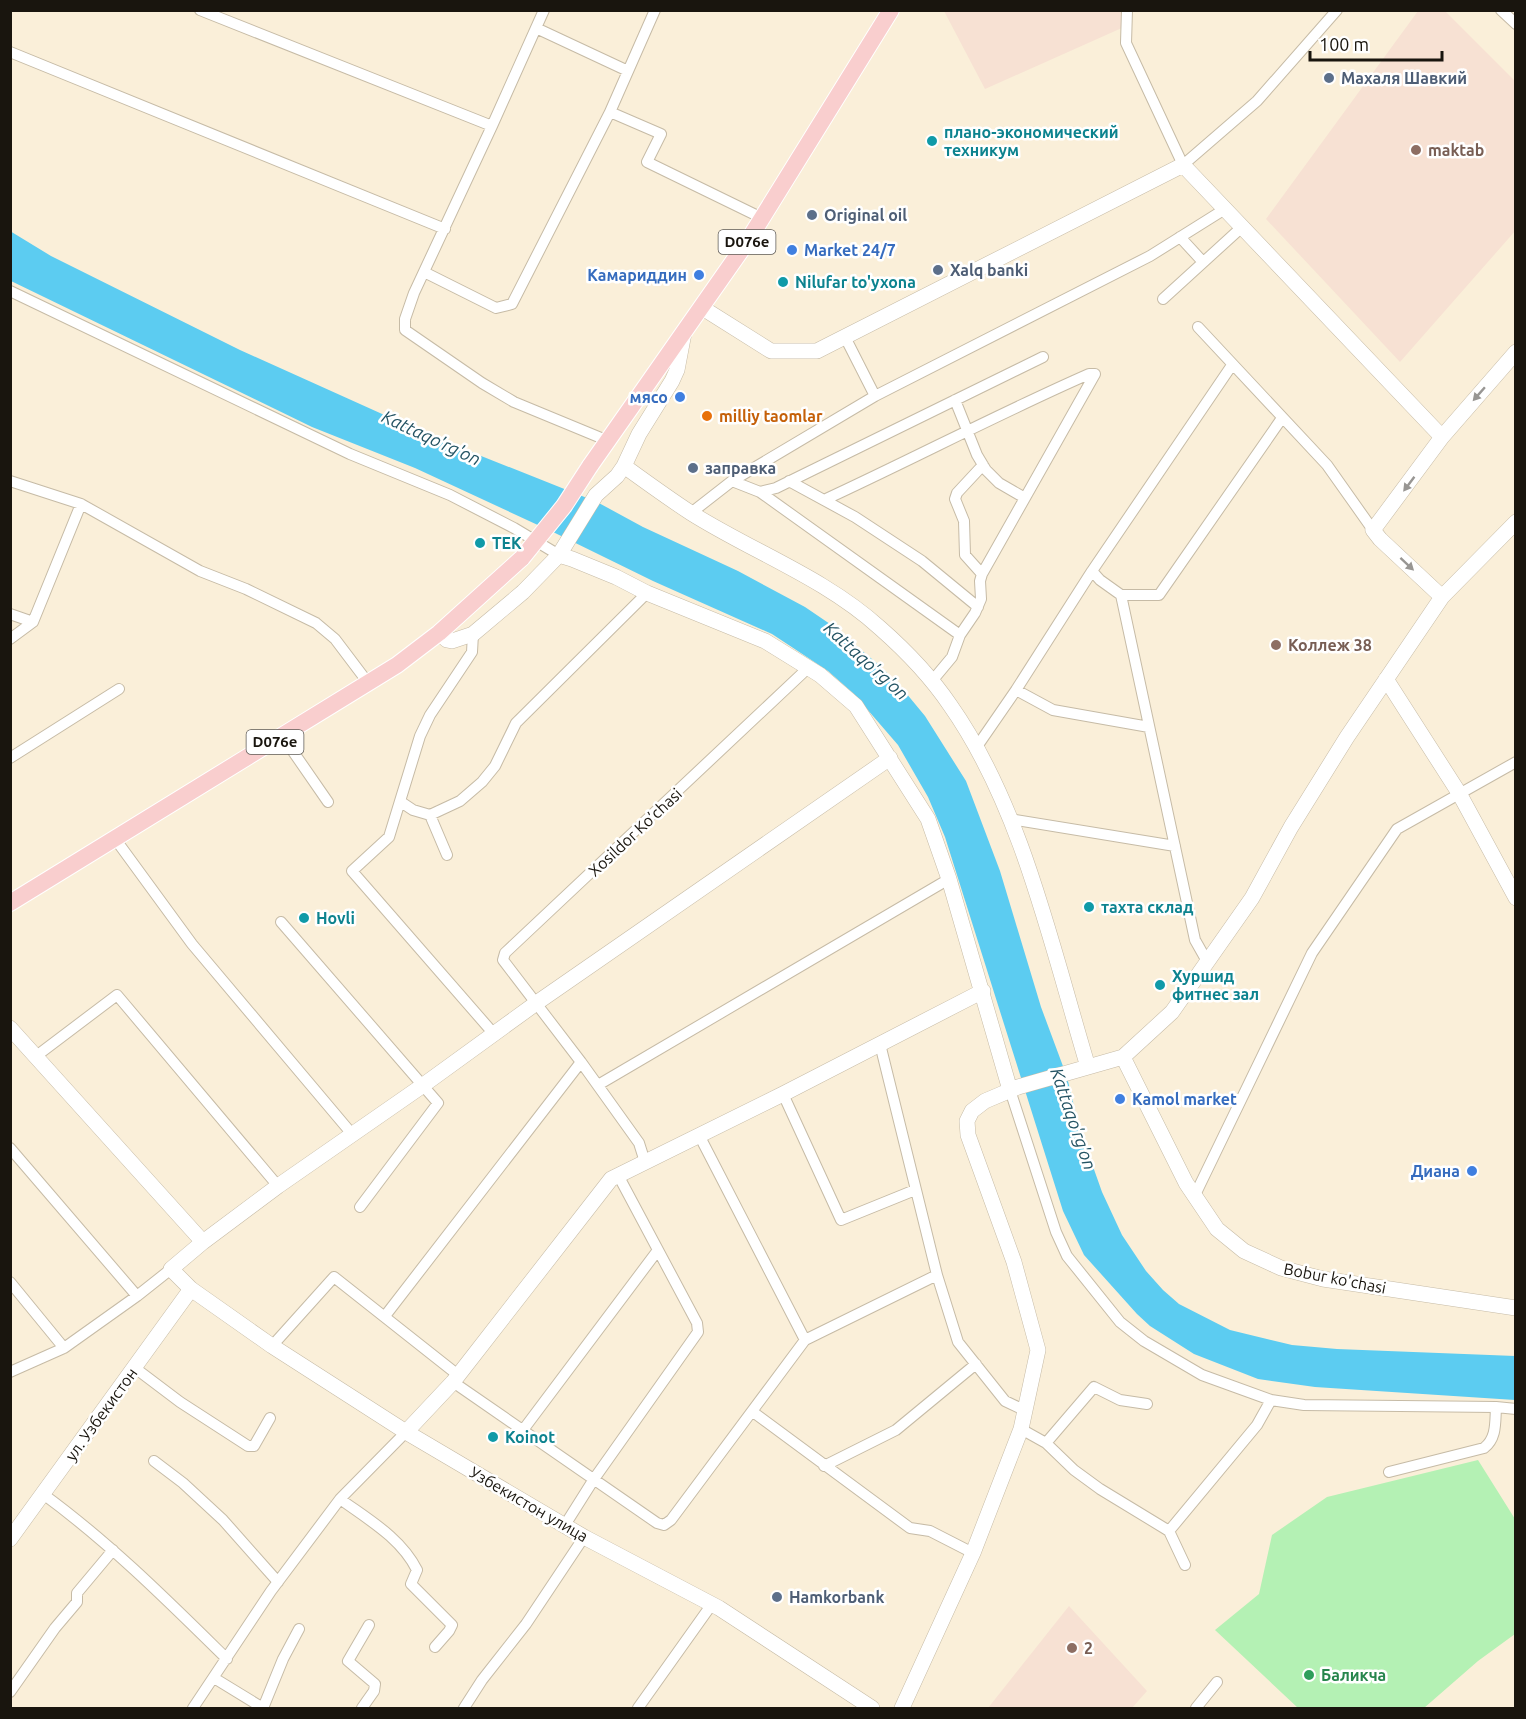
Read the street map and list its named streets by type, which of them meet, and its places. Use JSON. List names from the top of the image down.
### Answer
{
  "streets": {
    "main road": ["D076e"],
    "street": [
      "Xosildor Ko’chasi",
      "Bobur ko'chasi",
      "ул. Узбекистон",
      "Узбекистон улица"
    ]
  },
  "crossings": [
    ["ул. Узбекистон", "Узбекистон улица"]
  ],
  "water": ["Kattaqo'rg'on"],
  "places": [
    "Махаля Шавкий",
    "плано-экономический техникум",
    "maktab",
    "Original oil",
    "Market 24/7",
    "Xalq banki",
    "Камариддин",
    "Nilufar to'yxona",
    "мясо",
    "milliy taomlar",
    "заправка",
    "TEK",
    "Коллеж 38",
    "тахта склад",
    "Hovli",
    "Хуршид фитнес зал",
    "Kamol market",
    "Диана",
    "Koinot",
    "Hamkorbank",
    "2",
    "Баликча"
  ],
  "scale_bar": "100 m"
}
